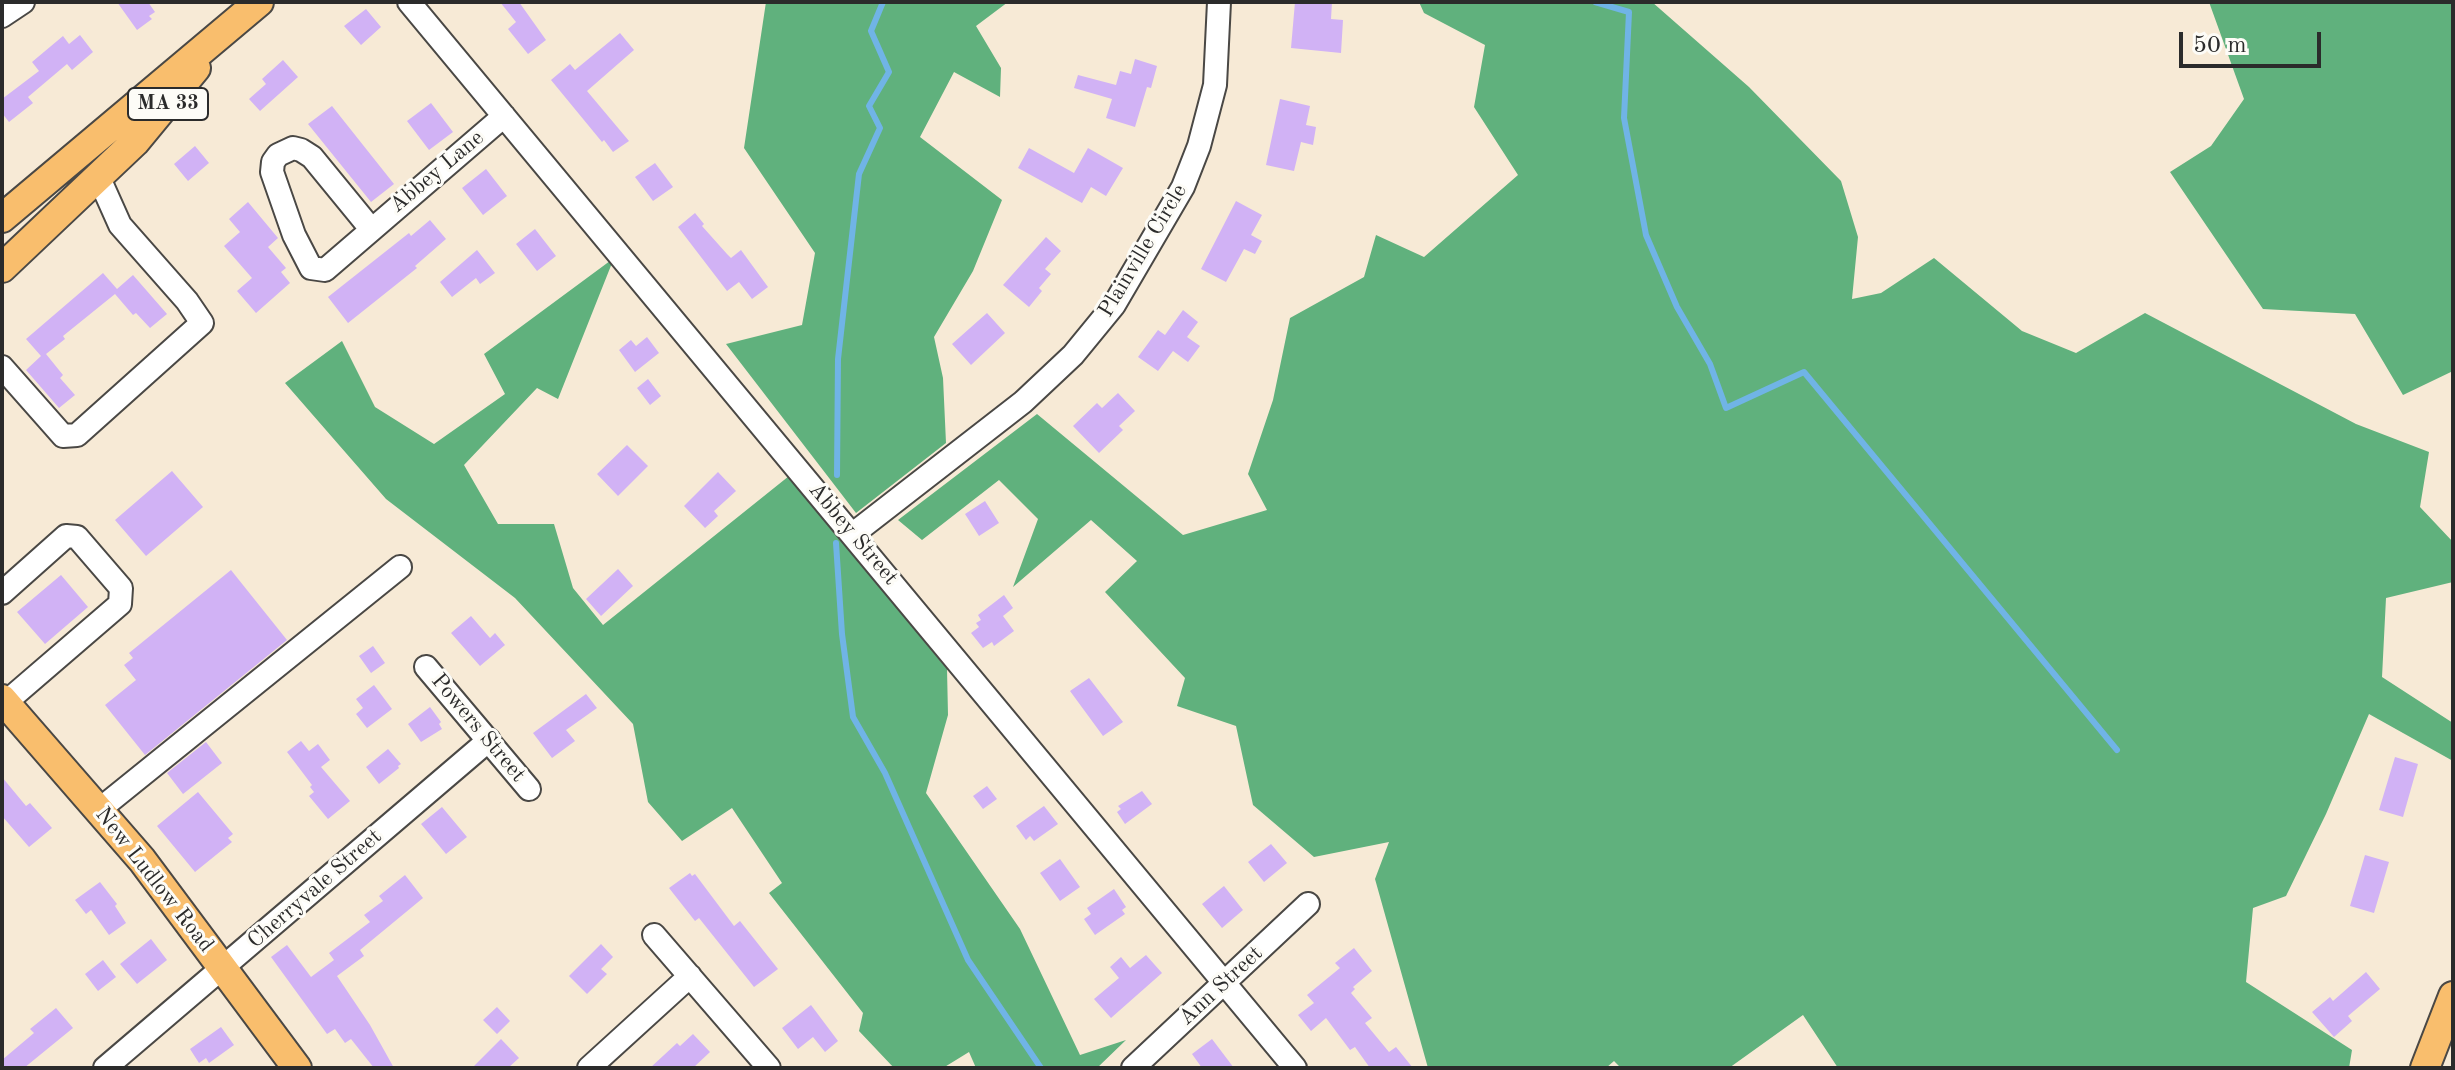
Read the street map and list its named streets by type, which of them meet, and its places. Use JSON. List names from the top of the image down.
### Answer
{
  "streets": {
    "main road": ["MA 33", "New Ludlow Road"],
    "street": [
      "Abbey Lane",
      "Plainville Circle",
      "Abbey Street",
      "Powers Street",
      "Cherryvale Street",
      "Ann Street"
    ]
  },
  "crossings": [
    ["Abbey Lane", "Abbey Street"],
    ["Plainville Circle", "Abbey Street"],
    ["Abbey Street", "Ann Street"],
    ["Powers Street", "Cherryvale Street"],
    ["New Ludlow Road", "Cherryvale Street"]
  ],
  "scale_bar": "50 m"
}
